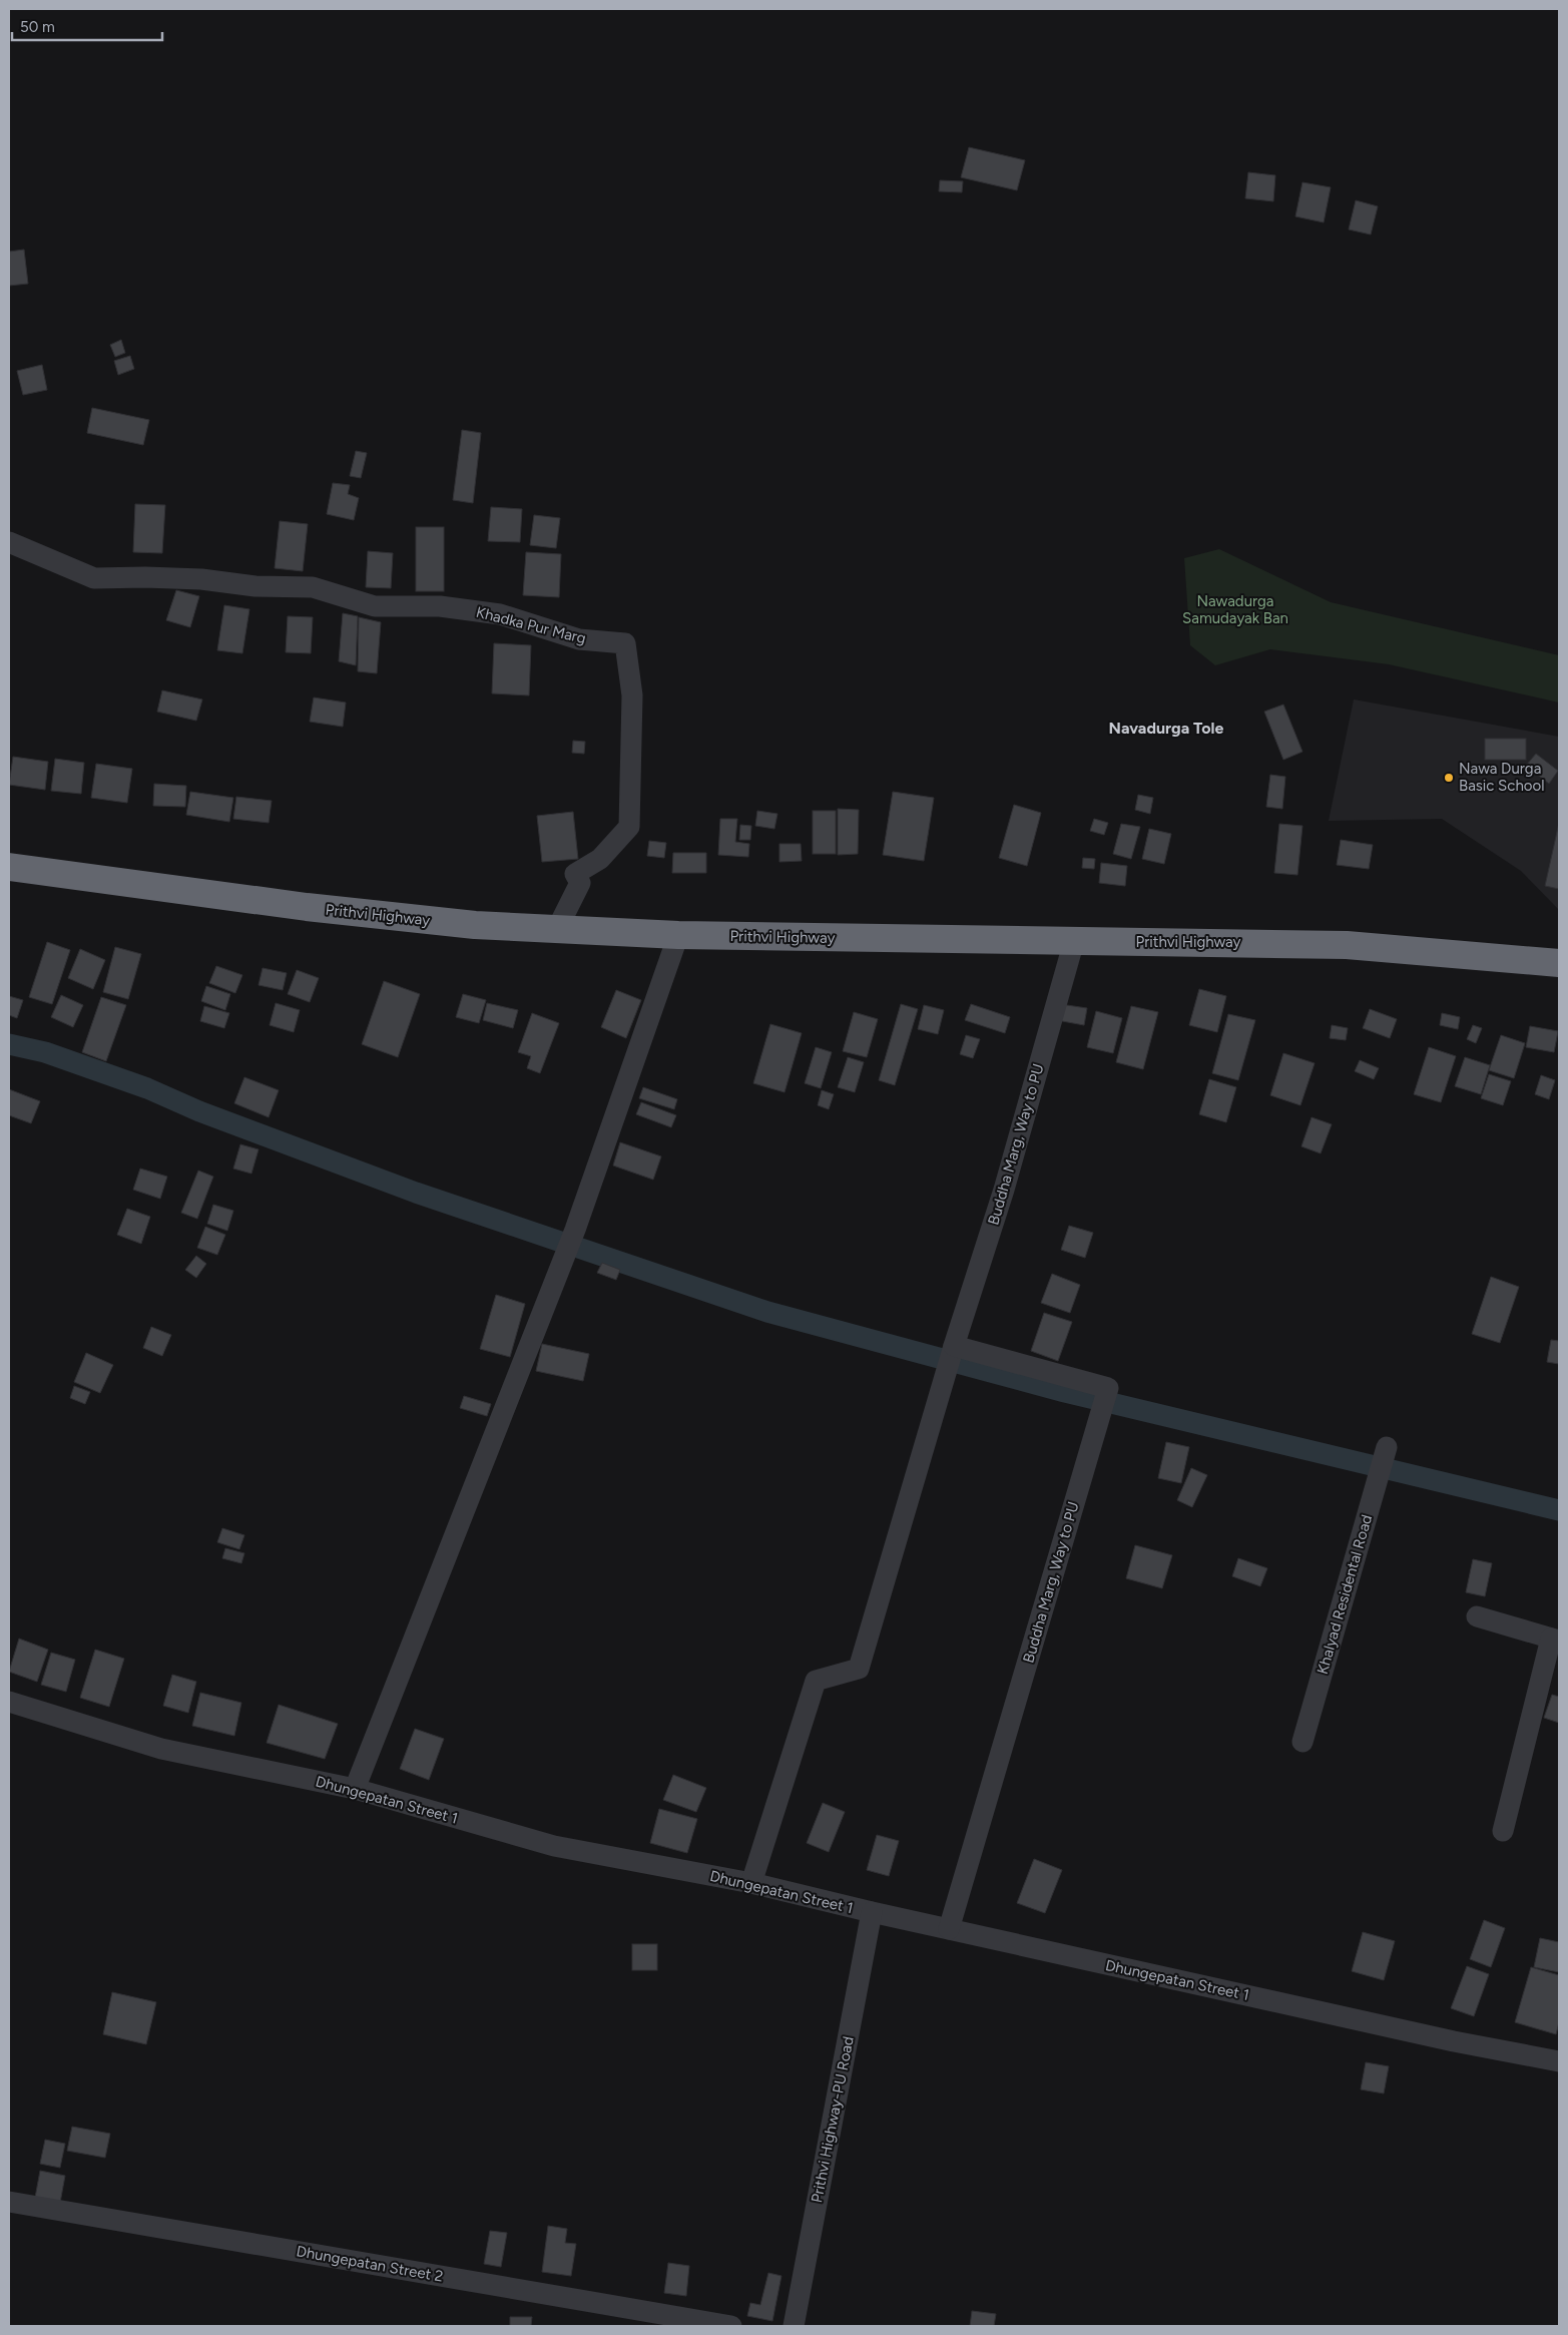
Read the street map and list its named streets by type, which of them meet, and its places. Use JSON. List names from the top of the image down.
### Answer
{
  "streets": {
    "highway": ["Prithvi Highway"],
    "street": [
      "Khadka Pur Marg",
      "Buddha Marg, Way to PU",
      "Khalyad Residental Road",
      "Dhungepatan Street 1",
      "Prithvi Highway-PU Road",
      "Dhungepatan Street 2"
    ]
  },
  "crossings": [
    ["Khadka Pur Marg", "Prithvi Highway"],
    ["Prithvi Highway", "Buddha Marg, Way to PU"],
    ["Buddha Marg, Way to PU", "Dhungepatan Street 1"],
    ["Dhungepatan Street 1", "Prithvi Highway-PU Road"]
  ],
  "districts": ["Navadurga Tole"],
  "parks": ["Nawadurga Samudayak Ban"],
  "places": ["Nawa Durga Basic School"],
  "scale_bar": "50 m"
}
